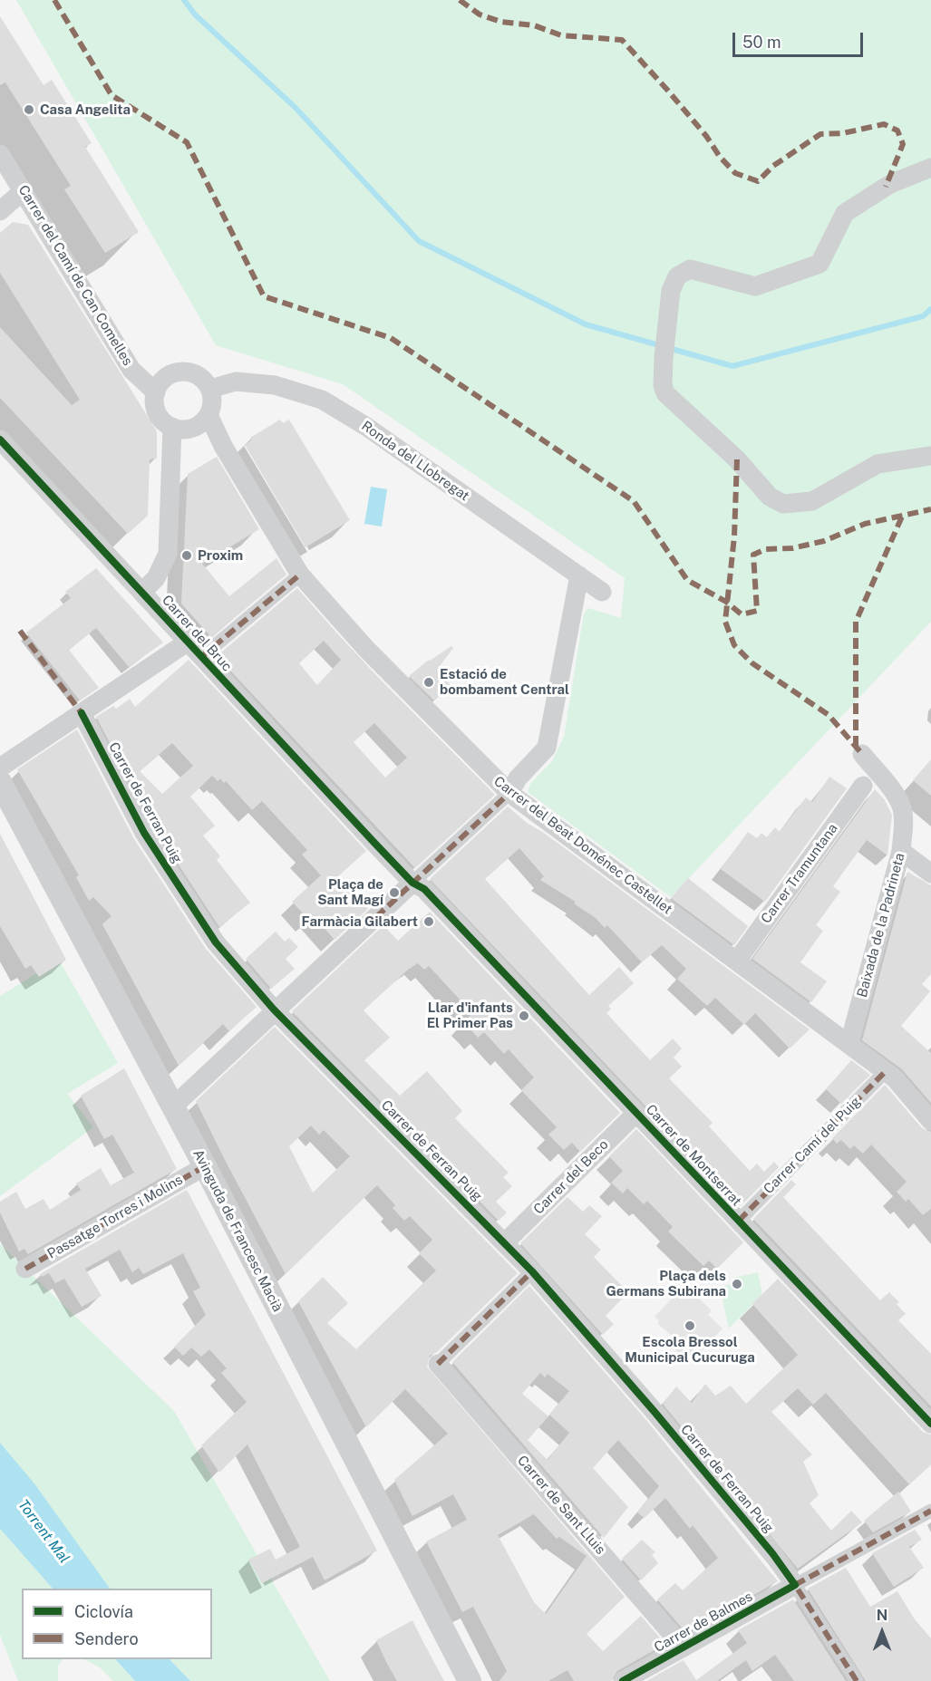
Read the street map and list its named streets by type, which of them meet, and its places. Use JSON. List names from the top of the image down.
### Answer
{
  "streets": {
    "street": [
      "Carrer del Camí de Can Comelles",
      "Ronda del Llobregat",
      "Carrer del Bruc",
      "Carrer de Ferran Puig",
      "Carrer del Beat Doménec Castellet",
      "Carrer Tramuntana",
      "Baixada de la Padrineta",
      "Carrer Camí del Puig",
      "Carrer de Montserrat",
      "Carrer del Beco",
      "Passatge Torres i Molins",
      "Avinguda de Francesc Macià",
      "Carrer de Sant Lluis",
      "Carrer de Balmes"
    ]
  },
  "crossings": [
    ["Carrer del Camí de Can Comelles", "Ronda del Llobregat"],
    ["Carrer del Camí de Can Comelles", "Carrer del Beat Doménec Castellet"],
    ["Ronda del Llobregat", "Carrer del Beat Doménec Castellet"],
    ["Carrer del Bruc", "Carrer de Montserrat"],
    ["Carrer de Ferran Puig", "Carrer del Beco"],
    ["Carrer de Ferran Puig", "Carrer de Balmes"],
    ["Carrer del Beat Doménec Castellet", "Carrer Tramuntana"],
    ["Carrer del Beat Doménec Castellet", "Baixada de la Padrineta"],
    ["Carrer del Beat Doménec Castellet", "Carrer Camí del Puig"],
    ["Carrer Camí del Puig", "Carrer de Montserrat"],
    ["Carrer de Montserrat", "Carrer del Beco"],
    ["Passatge Torres i Molins", "Avinguda de Francesc Macià"],
    ["Carrer de Sant Lluis", "Carrer de Balmes"]
  ],
  "water": ["Torrent Mal"],
  "places": [
    "Casa Angelita",
    "Proxim",
    "Estació de bombament Central",
    "Plaça de Sant Magí",
    "Farmàcia Gilabert",
    "Llar d'infants El Primer Pas",
    "Plaça dels Germans Subirana",
    "Escola Bressol Municipal Cucuruga"
  ],
  "legend": ["Ciclovía", "Sendero"],
  "scale_bar": "50 m",
  "north": "top"
}
